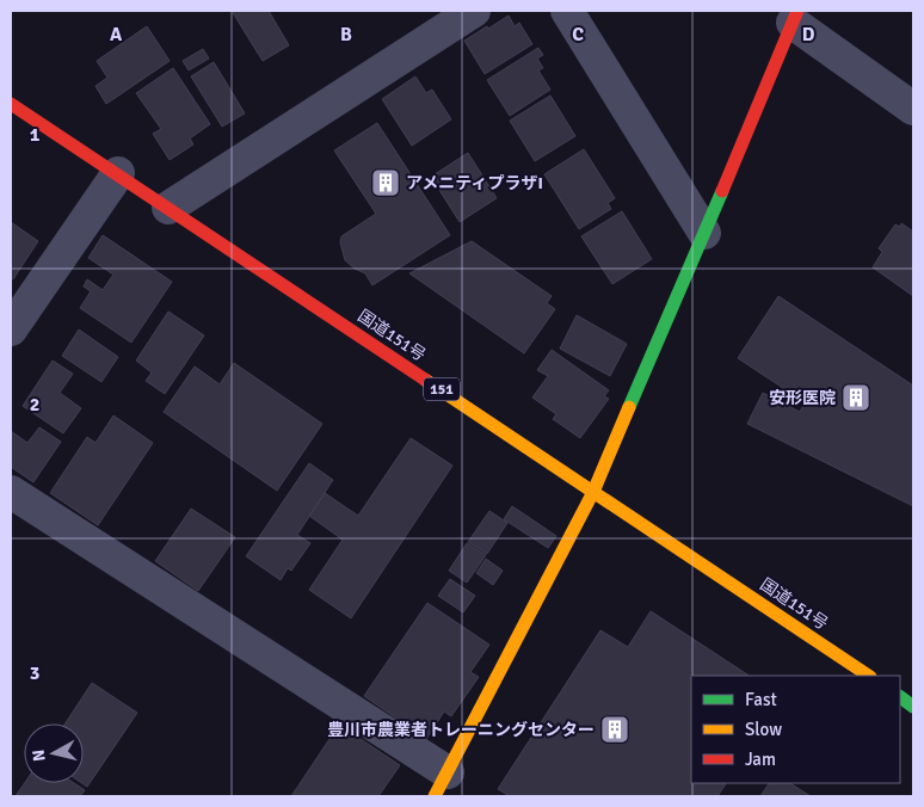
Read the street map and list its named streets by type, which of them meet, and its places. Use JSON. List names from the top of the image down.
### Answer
{
  "streets": {
    "main road": ["国道151号", "151"]
  },
  "places": {
    "building": ["アメニティプラザI", "安形医院", "豊川市農業者トレーニングセンター"]
  },
  "legend": ["Fast", "Slow", "Jam"],
  "north": "left",
  "grid": {
    "columns": [
      "A",
      "B",
      "C",
      "D"
    ],
    "rows": ["1", "2", "3"]
  }
}
